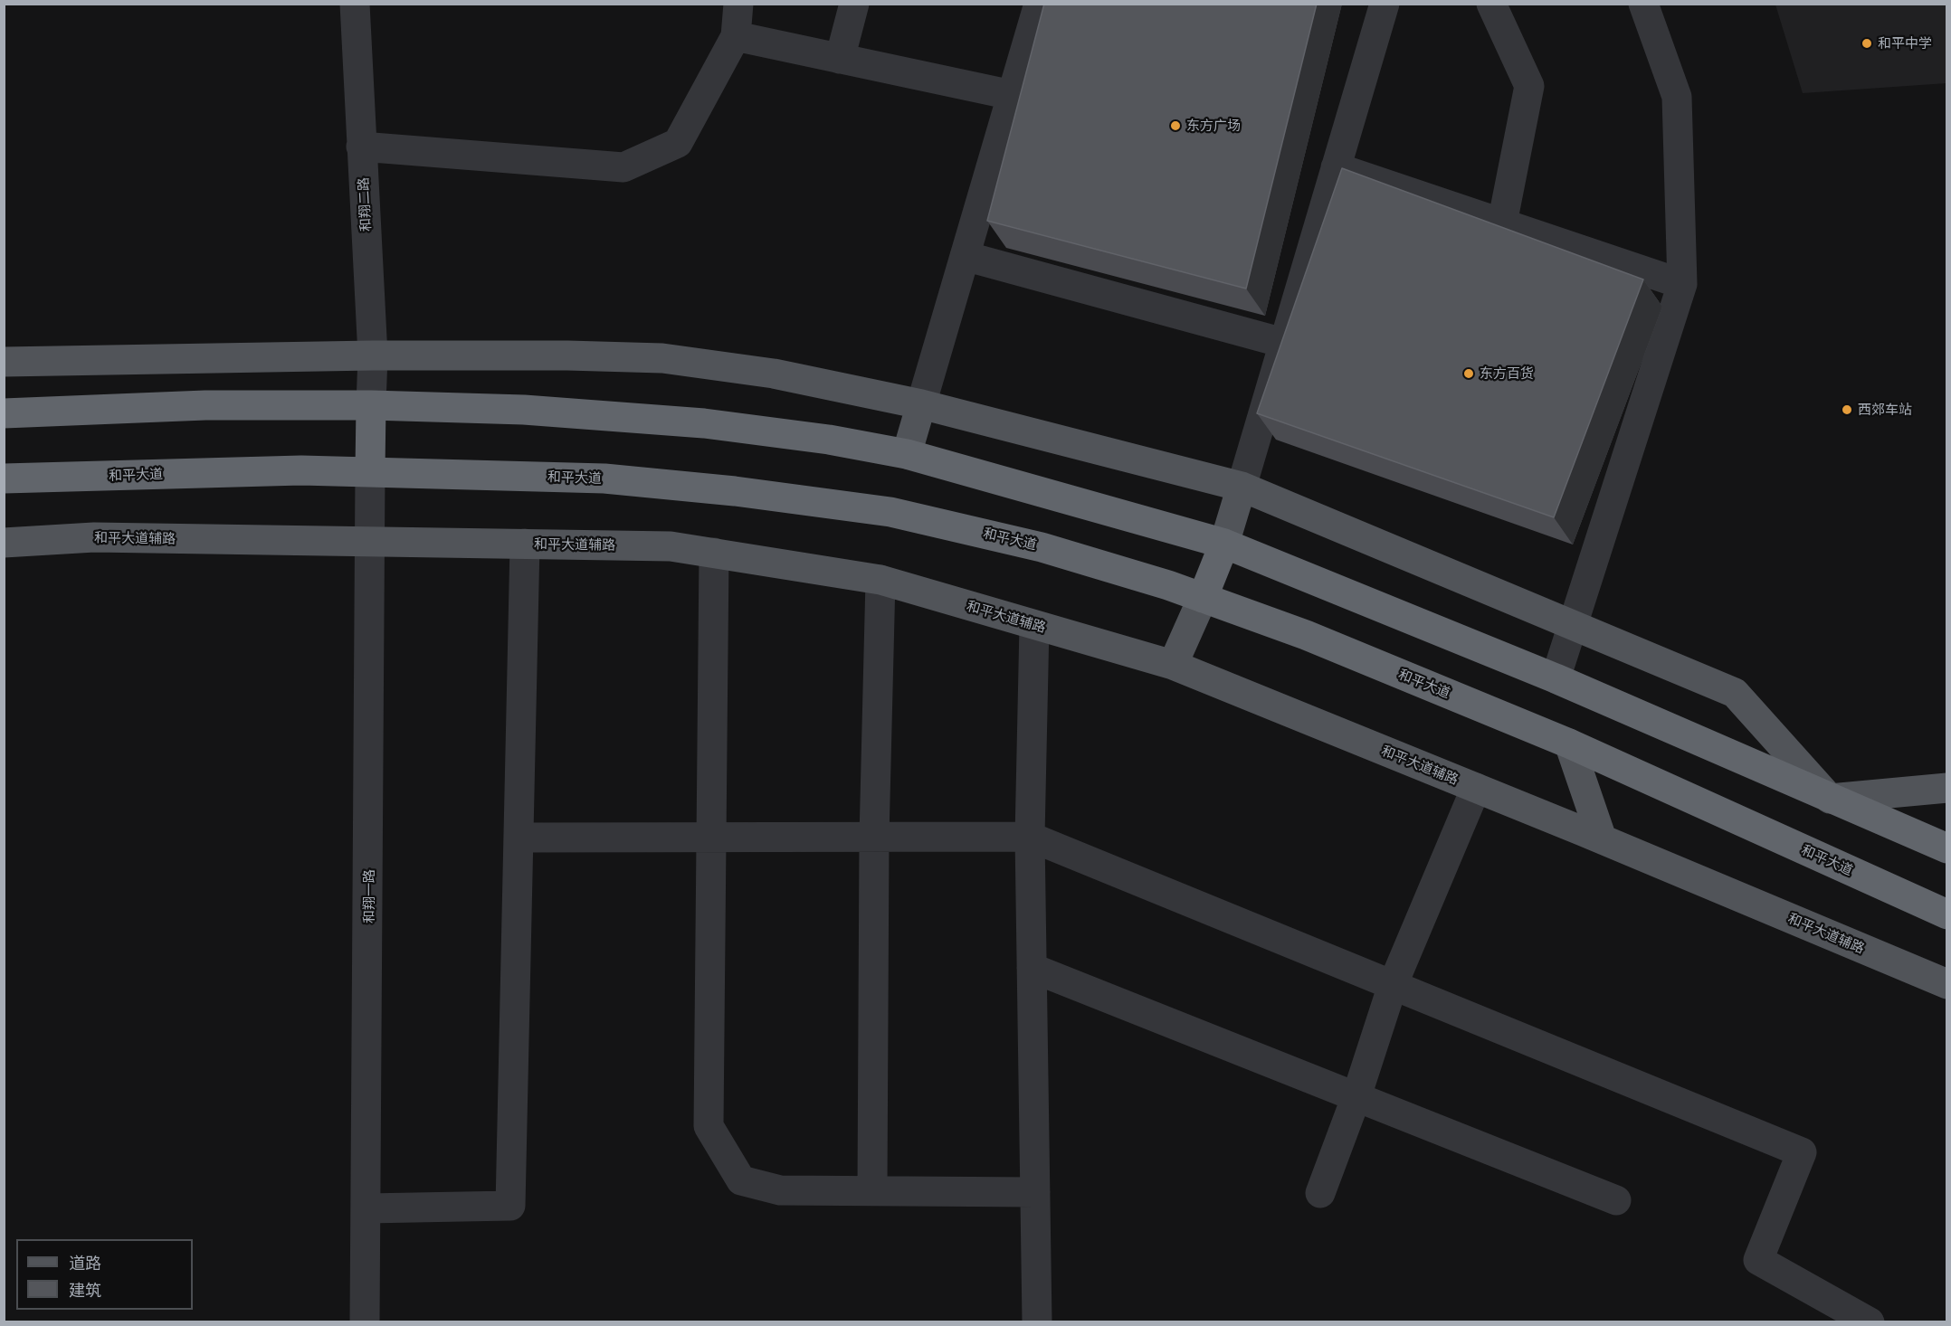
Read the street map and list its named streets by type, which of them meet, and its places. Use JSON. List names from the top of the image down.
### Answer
{
  "streets": {
    "highway": ["和平大道"],
    "main road": ["和平大道辅路"],
    "street": ["和翔二路", "和翔一路"]
  },
  "crossings": [
    ["和平大道", "和翔一路"],
    ["和平大道辅路", "和翔一路"]
  ],
  "places": [
    "和平中学",
    "东方广场",
    "东方百货",
    "西郊车站"
  ],
  "legend": ["道路", "建筑"]
}
